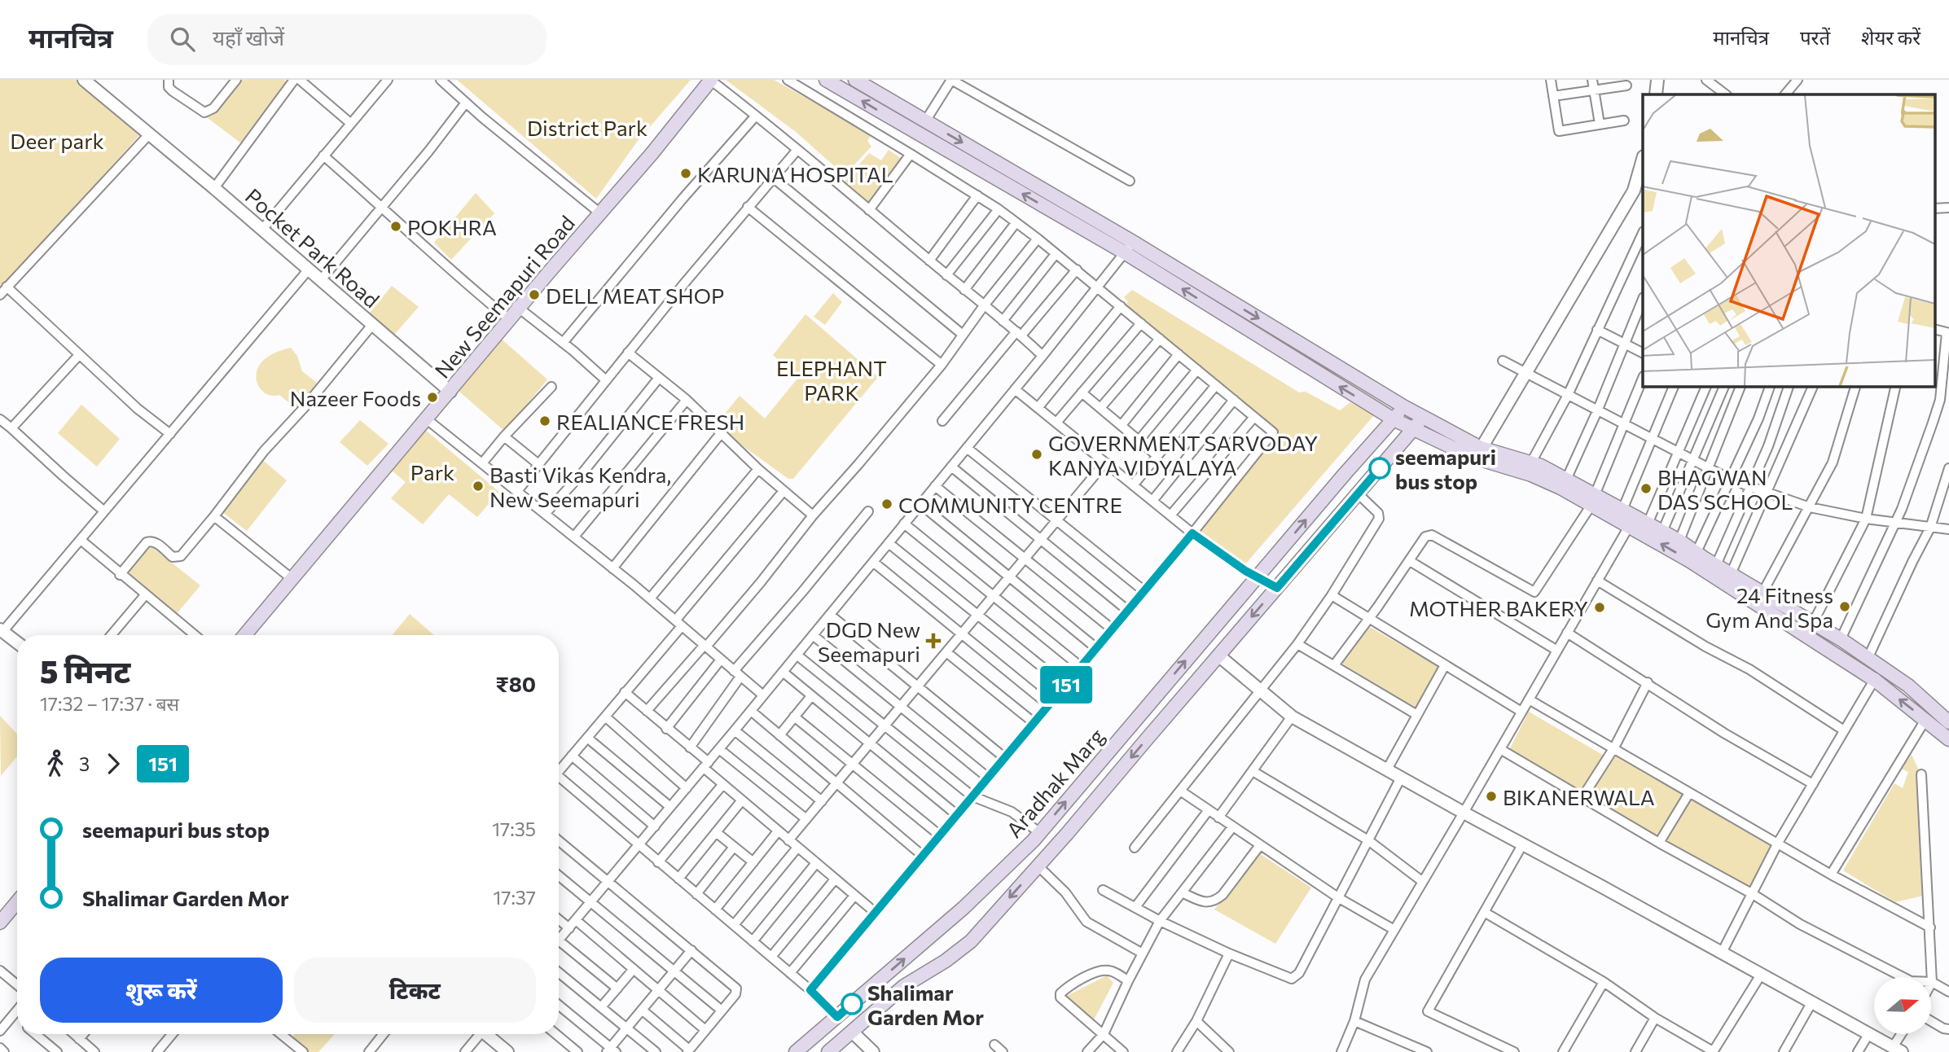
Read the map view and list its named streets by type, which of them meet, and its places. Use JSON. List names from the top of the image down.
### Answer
{
  "streets": {
    "main road": ["New Seemapuri Road", "Aradhak Marg"],
    "street": ["Pocket Park Road"]
  },
  "crossings": [
    ["Pocket Park Road", "New Seemapuri Road"]
  ],
  "parks": [
    "District Park",
    "Deer park",
    "ELEPHANT PARK",
    "Park"
  ],
  "places": {
    "other": [
      "KARUNA HOSPITAL",
      "POKHRA",
      "DELL MEAT SHOP",
      "Nazeer Foods",
      "REALIANCE FRESH",
      "GOVERNMENT SARVODAY KANYA VIDYALAYA",
      "seemapuri bus stop",
      "Basti Vikas Kendra, New Seemapuri",
      "BHAGWAN DAS SCHOOL",
      "COMMUNITY CENTRE",
      "24 Fitness Gym And Spa",
      "MOTHER BAKERY",
      "BIKANERWALA",
      "Shalimar Garden Mor"
    ],
    "health": ["DGD New Seemapuri"]
  },
  "lines": ["bus line 151"],
  "north": "right",
  "page": {
    "header": "मानचित्र",
    "search": "यहाँ खोजें",
    "nav": ["मानचित्र", "परतें", "शेयर करें"],
    "on_map": "151",
    "heading": ["5 मिनट", "17:32 – 17:37 · बस", "₹80"],
    "legs": ["3", "151"],
    "list": [
      {
        "name": "seemapuri bus stop",
        "value": "17:35"
      },
      {
        "name": "Shalimar Garden Mor",
        "value": "17:37"
      }
    ],
    "buttons": ["शुरू करें", "टिकट"]
  }
}
